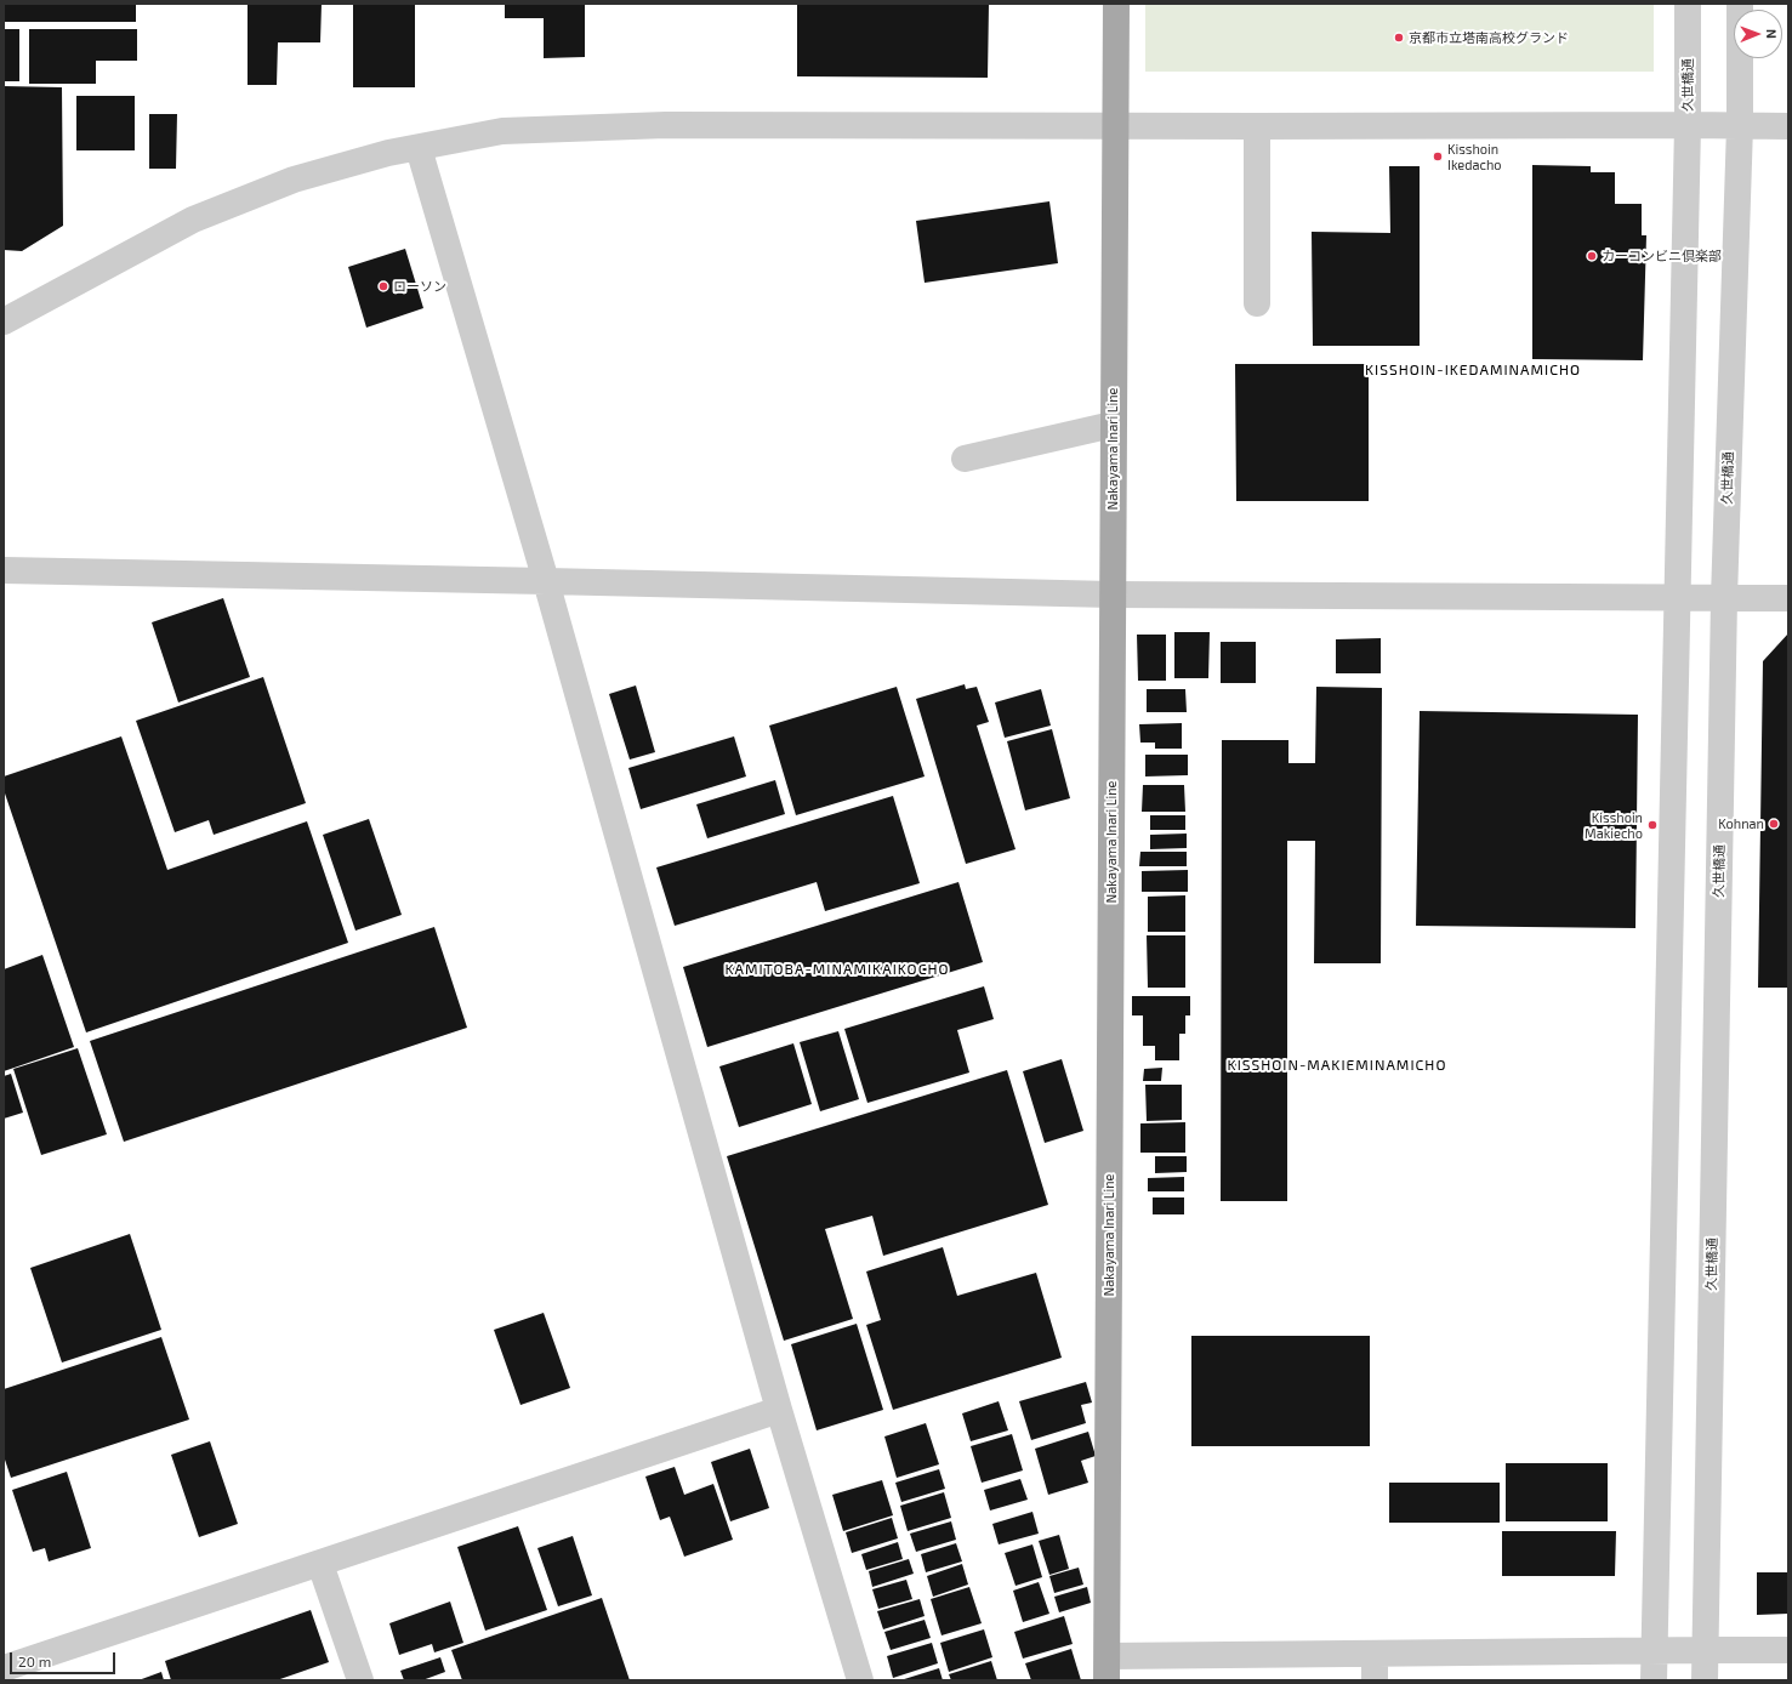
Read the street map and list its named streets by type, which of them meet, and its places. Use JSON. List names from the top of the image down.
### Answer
{
  "streets": {
    "main road": ["Nakayama Inari Line"],
    "street": ["久世橋通"]
  },
  "districts": ["KISSHOIN-IKEDAMINAMICHO", "KAMITOBA-MINAMIKAIKOCHO", "KISSHOIN-MAKIEMINAMICHO"],
  "places": [
    "京都市立塔南高校グランド",
    "Kisshoin Ikedacho",
    "カーコンビニ倶楽部",
    "ローソン",
    "Kohnan",
    "Kisshoin Makiecho"
  ],
  "scale_bar": "20 m",
  "north": "right"
}
